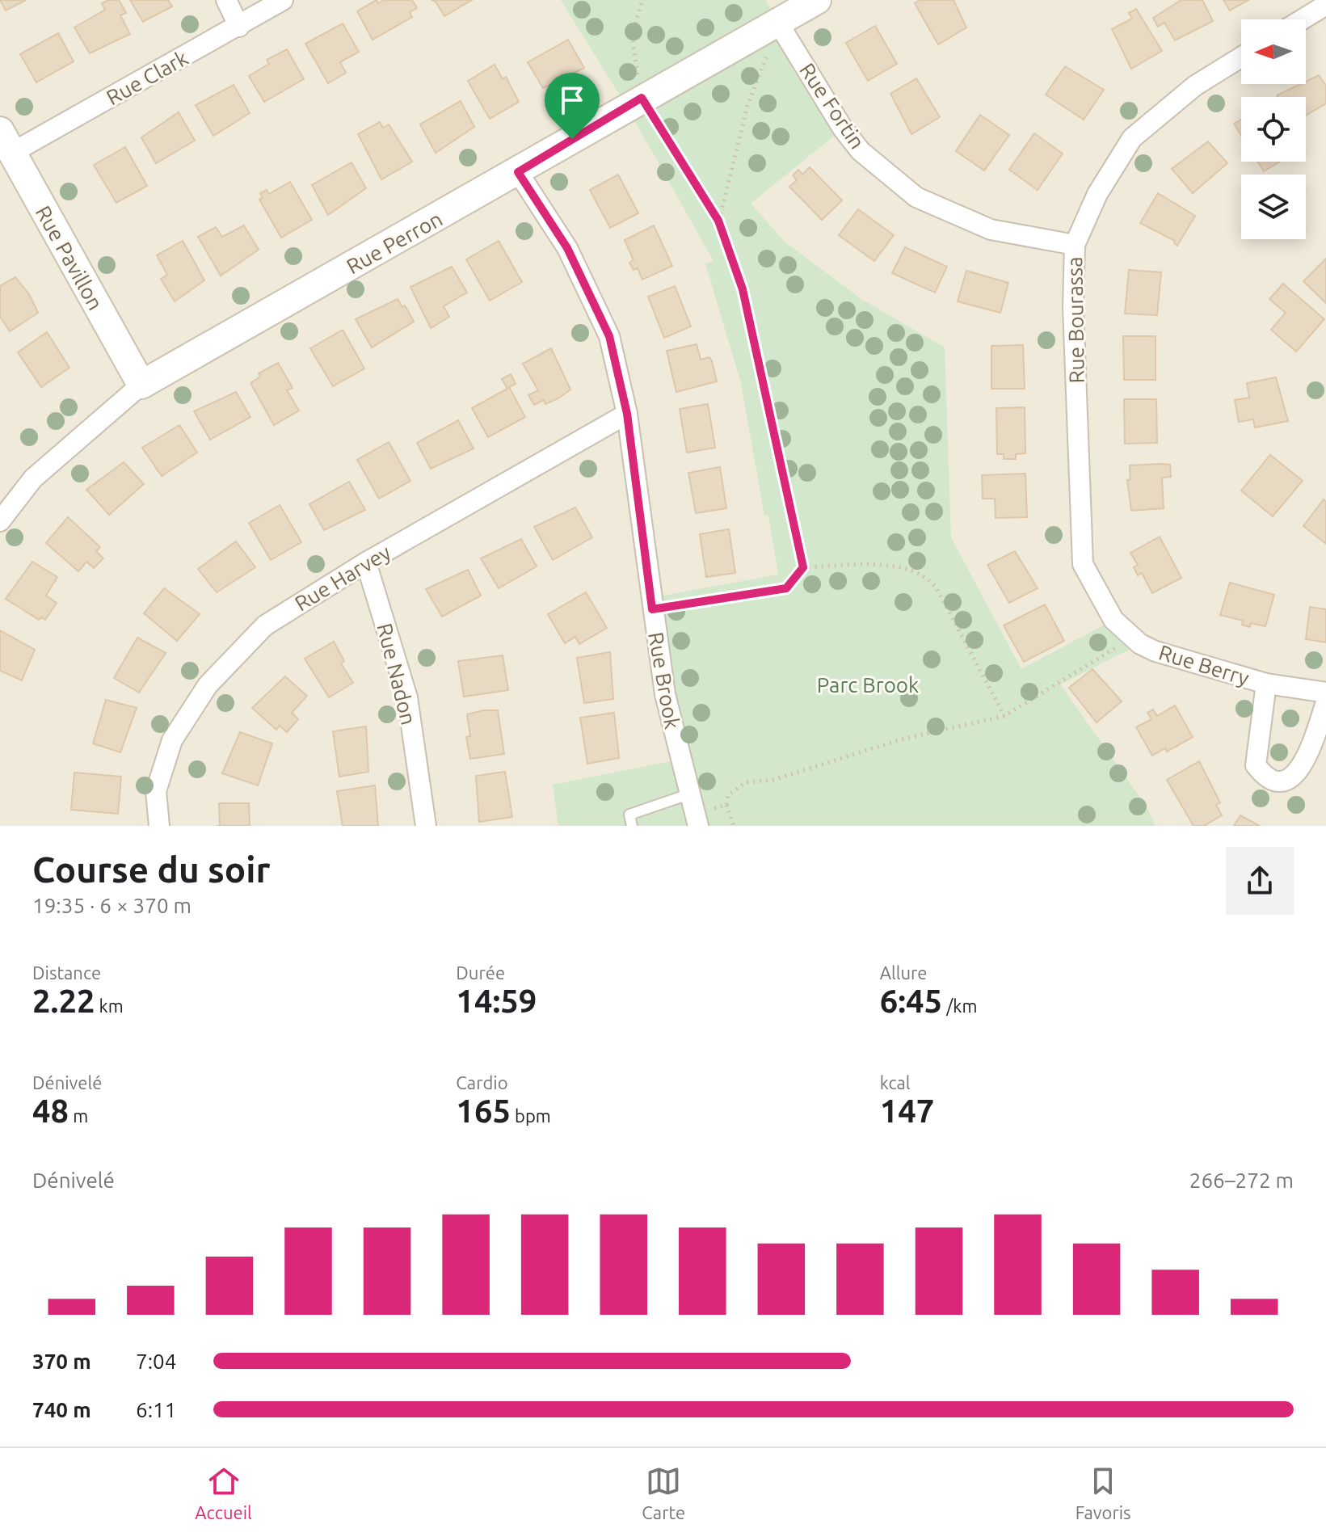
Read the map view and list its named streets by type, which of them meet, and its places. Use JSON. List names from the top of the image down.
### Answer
{
  "streets": {
    "street": [
      "Rue Clark",
      "Rue Fortin",
      "Rue Perron",
      "Rue Pavillon",
      "Rue Bourassa",
      "Rue Harvey",
      "Rue Berry",
      "Rue Nadon",
      "Rue Brook"
    ]
  },
  "crossings": [
    ["Rue Clark", "Rue Pavillon"],
    ["Rue Fortin", "Rue Perron"],
    ["Rue Fortin", "Rue Bourassa"],
    ["Rue Perron", "Rue Pavillon"],
    ["Rue Perron", "Rue Brook"],
    ["Rue Bourassa", "Rue Berry"],
    ["Rue Harvey", "Rue Nadon"],
    ["Rue Harvey", "Rue Brook"]
  ],
  "parks": ["Parc Brook"],
  "north": "left",
  "page": {
    "heading": ["Course du soir", "19:35 · 6 × 370 m"],
    "stats": [
      ["Distance", "2.22 km"],
      ["Durée", "14:59"],
      ["Allure", "6:45 /km"],
      ["Dénivelé", "48 m"],
      ["Cardio", "165 bpm"],
      ["kcal", "147"]
    ],
    "chart": ["Dénivelé", "266–272 m"],
    "list": [
      {
        "name": "370 m",
        "note": "7:04"
      },
      {
        "name": "740 m",
        "note": "6:11"
      }
    ],
    "tabs": ["Accueil", "Carte", "Favoris"]
  }
}
